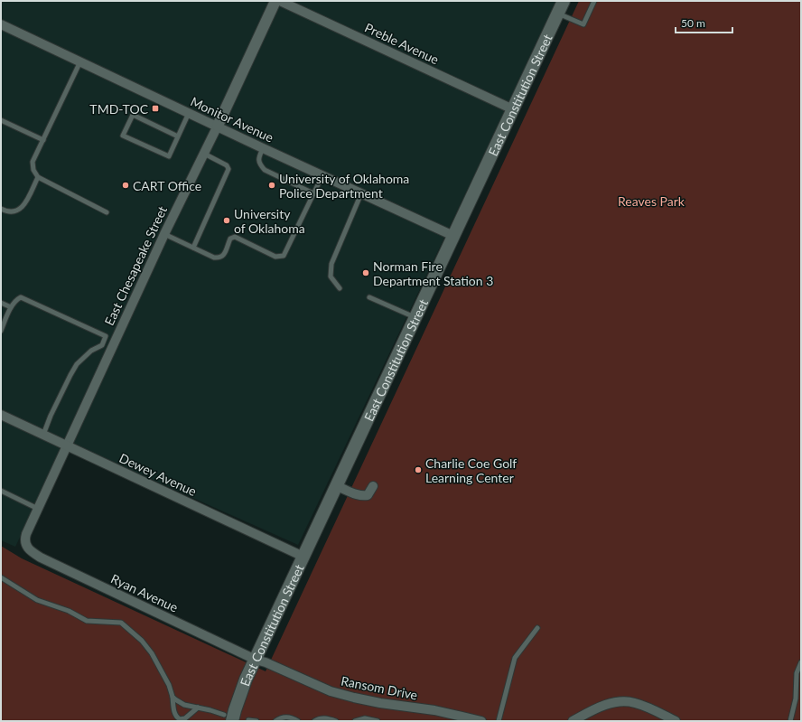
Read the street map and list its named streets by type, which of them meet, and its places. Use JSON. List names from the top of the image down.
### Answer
{
  "streets": {
    "main road": ["East Constitution Street"],
    "street": [
      "Preble Avenue",
      "Monitor Avenue",
      "East Chesapeake Street",
      "Dewey Avenue",
      "Ryan Avenue",
      "Ransom Drive"
    ]
  },
  "crossings": [
    ["Preble Avenue", "East Constitution Street"],
    ["East Constitution Street", "Monitor Avenue"],
    ["East Constitution Street", "Dewey Avenue"],
    ["East Constitution Street", "Ryan Avenue"],
    ["East Constitution Street", "Ransom Drive"],
    ["Monitor Avenue", "East Chesapeake Street"],
    ["East Chesapeake Street", "Dewey Avenue"],
    ["East Chesapeake Street", "Ryan Avenue"],
    ["Ryan Avenue", "Ransom Drive"]
  ],
  "parks": ["Reaves Park"],
  "places": {
    "transit": ["TMD-TOC"],
    "other": [
      "CART Office",
      "University of Oklahoma Police Department",
      "University of Oklahoma",
      "Norman Fire Department Station 3",
      "Charlie Coe Golf Learning Center"
    ]
  },
  "scale_bar": "50 m"
}
